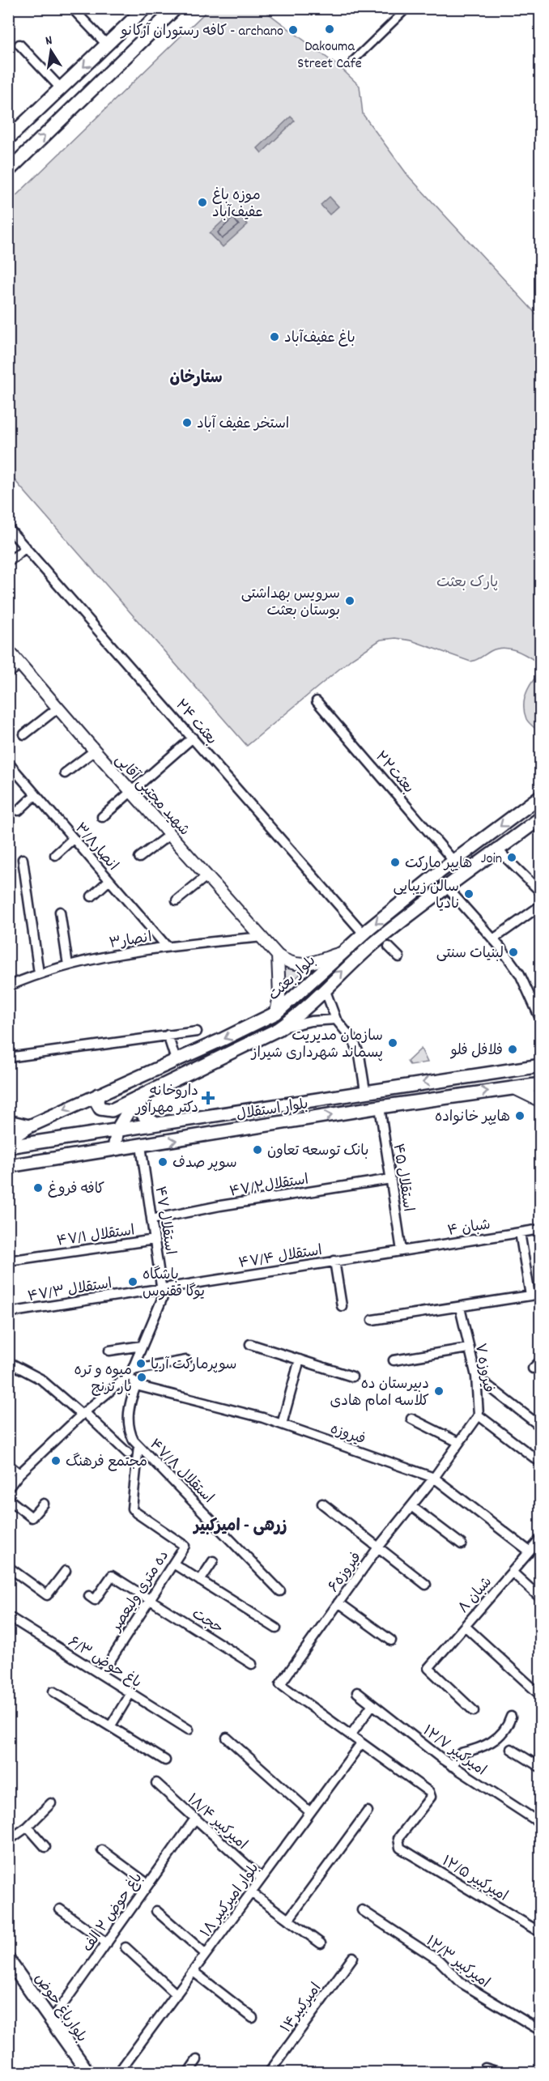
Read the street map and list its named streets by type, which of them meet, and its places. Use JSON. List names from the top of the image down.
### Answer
{
  "streets": {
    "main road": ["بلوار بعثت", "بلوار استقلال", "بلوارباغ حوض"],
    "street": [
      "بعثت ۲۴",
      "بعثت۲۲",
      "شهید مجتبی آقایی",
      "انصار۳/۸",
      "انصار۳",
      "۴۵ استقلال",
      "استقلال۴۷/۲",
      "۴۷ استقلال",
      "۴ شبان",
      "۴۷/۱ استقلال",
      "۴۷/۴ استقلال",
      "۴۷/۳ استقلال",
      "۷ فیروزه",
      "فیروزه",
      "۴۷/۸ استقلال",
      "فیروزه۶",
      "ده متری ولیعصر",
      "۸ شبان",
      "حجت",
      "۶/۳ باغ حوض",
      "۱۲/۷ امیرکبیر",
      "۱۸/۴ امیرکبیر",
      "۱۲/۵ امیرکبیر",
      "۱۸ بلوار امیرکبیر",
      "باغ حوض ۲ الف",
      "۱۲/۳ امیرکبیر",
      "امیرکبیر۱۴"
    ]
  },
  "crossings": [
    ["بعثت ۲۴", "بلوار بعثت"],
    ["بعثت۲۲", "بلوار بعثت"],
    ["شهید مجتبی آقایی", "انصار۳"],
    ["انصار۳/۸", "انصار۳"],
    ["بلوار استقلال", "۴۵ استقلال"],
    ["بلوار استقلال", "۴۷ استقلال"],
    ["۴۵ استقلال", "استقلال۴۷/۲"],
    ["۴۵ استقلال", "۴ شبان"],
    ["۴۵ استقلال", "۴۷/۴ استقلال"],
    ["استقلال۴۷/۲", "۴۷ استقلال"],
    ["۴۷ استقلال", "۴۷/۱ استقلال"],
    ["۴۷ استقلال", "۴۷/۴ استقلال"],
    ["۴۷ استقلال", "۴۷/۳ استقلال"],
    ["۴ شبان", "۴۷/۴ استقلال"],
    ["۴۷/۴ استقلال", "۴۷/۳ استقلال"],
    ["۷ فیروزه", "فیروزه"],
    ["۷ فیروزه", "فیروزه۶"],
    ["فیروزه", "۴۷/۸ استقلال"],
    ["فیروزه", "فیروزه۶"],
    ["فیروزه", "۸ شبان"],
    ["۴۷/۸ استقلال", "ده متری ولیعصر"],
    ["ده متری ولیعصر", "حجت"],
    ["ده متری ولیعصر", "۶/۳ باغ حوض"],
    ["۱۸/۴ امیرکبیر", "۱۸ بلوار امیرکبیر"],
    ["۱۸/۴ امیرکبیر", "باغ حوض ۲ الف"],
    ["۱۲/۵ امیرکبیر", "۱۸ بلوار امیرکبیر"],
    ["باغ حوض ۲ الف", "بلوارباغ حوض"]
  ],
  "districts": ["ستارخان", "زرهی - امیرکبیر"],
  "parks": ["پارک بعثت"],
  "places": {
    "other": [
      "Dakouma Street Cafe",
      "کافه رستوران آرکانو - archano",
      "موزه باغ عفیف‌آباد",
      "باغ عفیف‌آباد",
      "استخر عفیف آباد",
      "سرویس بهداشتی بوستان بعثت",
      "Join",
      "هایپر مارکت",
      "سالن زیبایی نادیا",
      "لبنیات سنتی",
      "سازمان مدیریت پسماند شهرداری شیراز",
      "فلافل فلو",
      "هایپر خانواده",
      "بانک توسعه تعاون",
      "سوپر صدف",
      "کافه فروغ",
      "باشگاه یوگا ققنوس",
      "سوپرمارکت آریا",
      "میوه و تره بار ترنج",
      "دبیرستان ده کلاسه امام هادی",
      "مجتمع فرهنگ"
    ],
    "health": ["داروخانه دکتر مهرآور"]
  },
  "north": "top"
}
